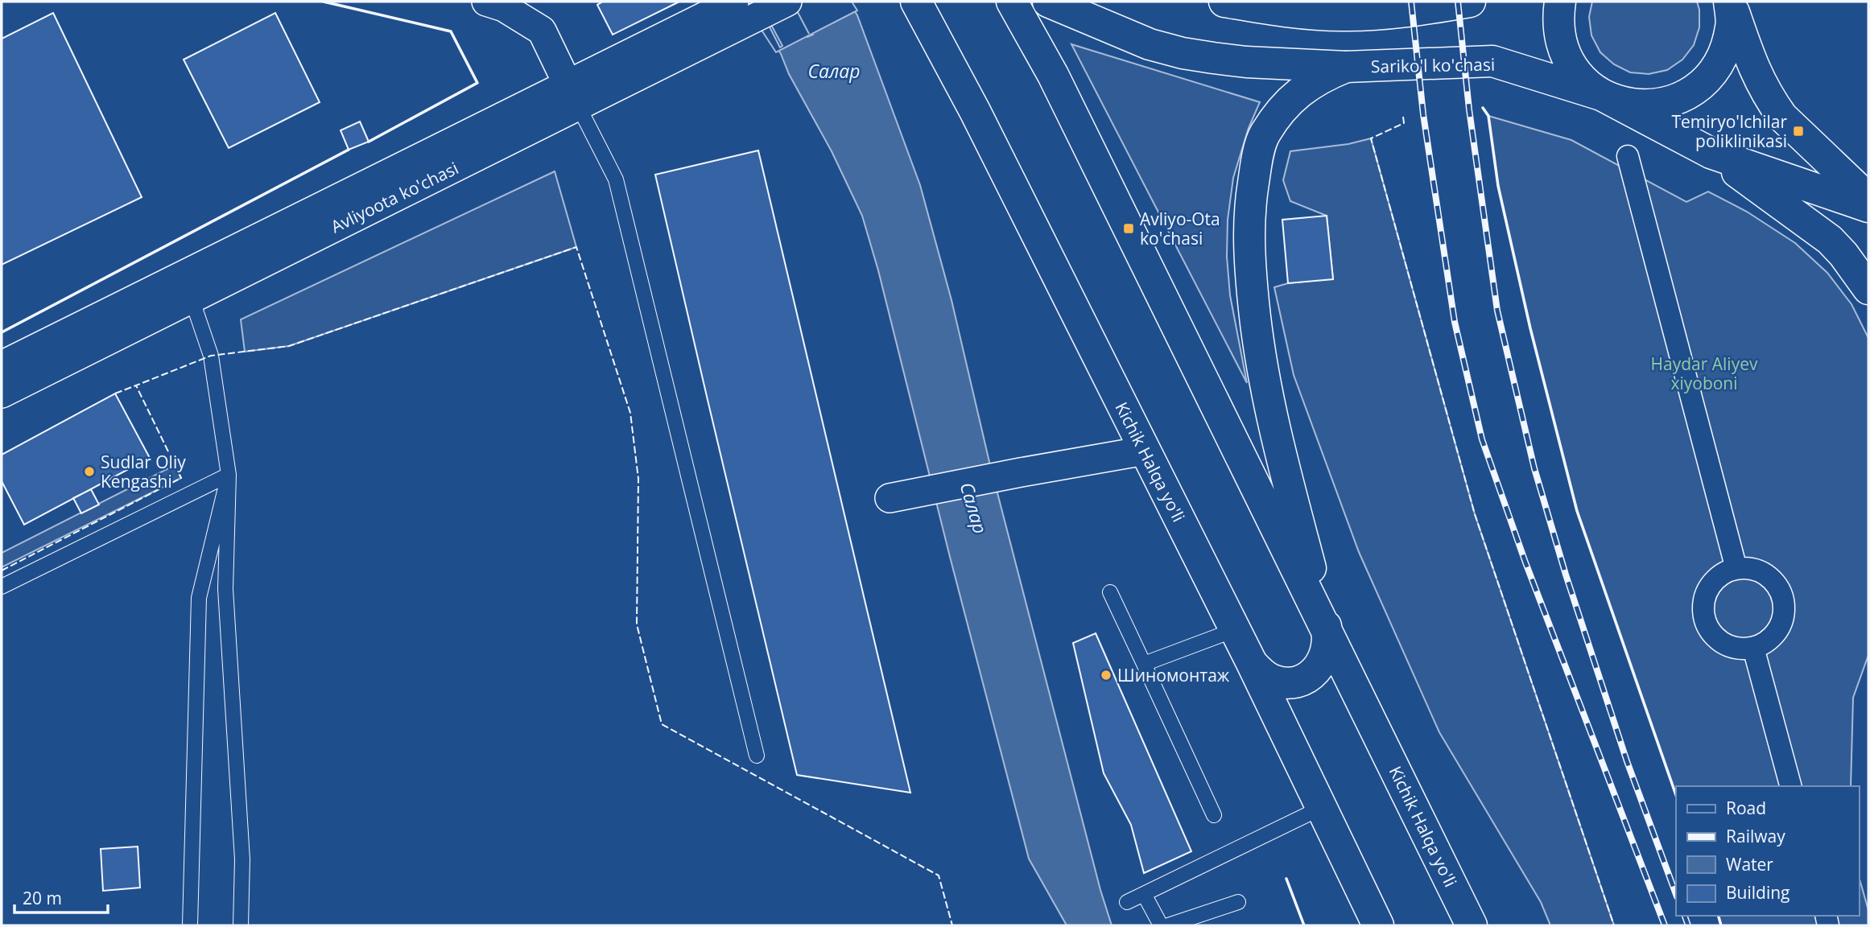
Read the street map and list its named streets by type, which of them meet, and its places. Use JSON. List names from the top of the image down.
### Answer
{
  "streets": {
    "main road": ["Sariko'l ko'chasi", "Kichik Halqa yo'li"],
    "street": ["Avliyoota ko'chasi"]
  },
  "water": ["Салар"],
  "parks": ["Haydar Aliyev xiyoboni"],
  "places": {
    "transit": ["Temiryo'lchilar poliklinikasi", "Avliyo-Ota ko'chasi"],
    "other": ["Sudlar Oliy Kengashi", "Шиномонтаж"]
  },
  "legend": [
    "Road",
    "Railway",
    "Water",
    "Building"
  ],
  "scale_bar": "20 m"
}
